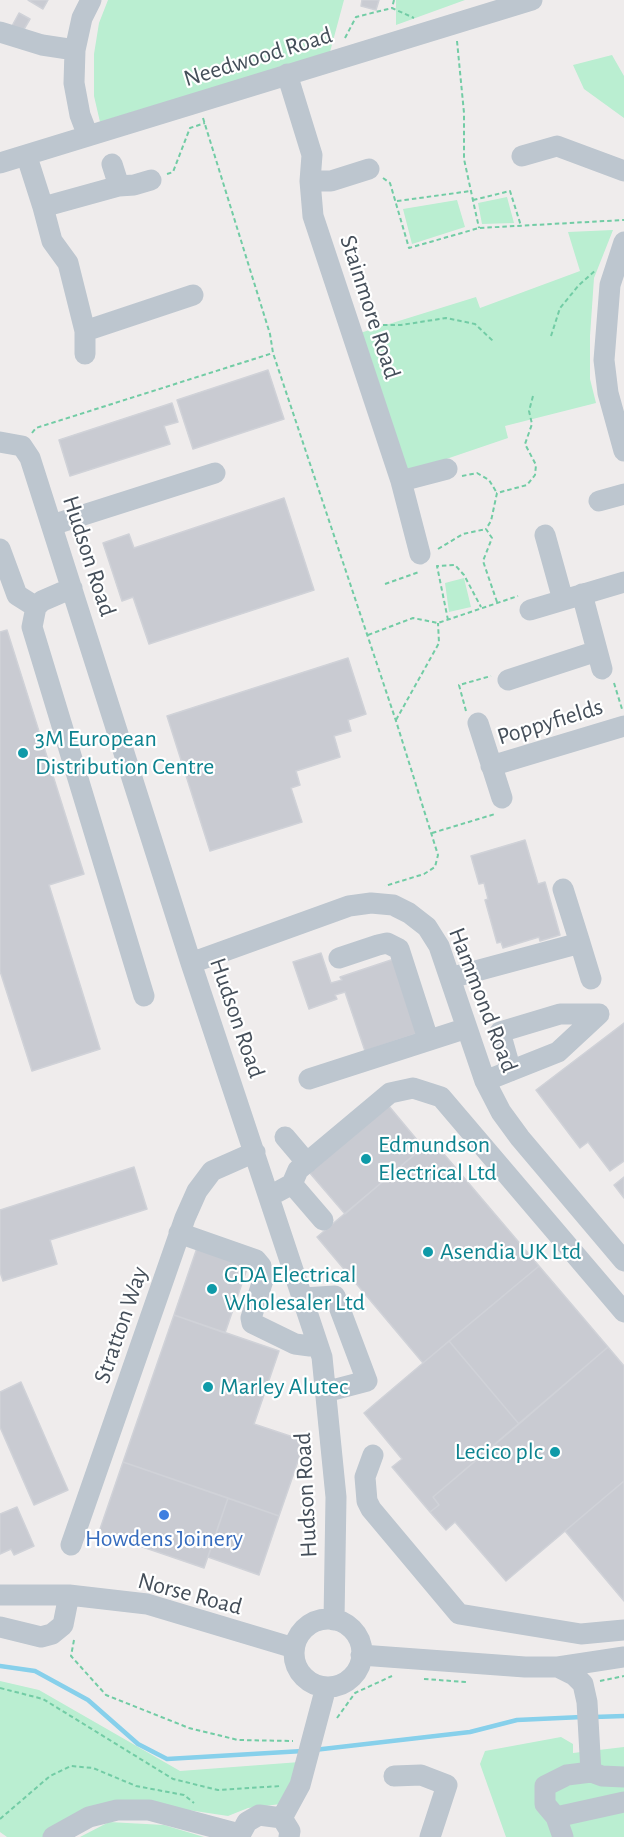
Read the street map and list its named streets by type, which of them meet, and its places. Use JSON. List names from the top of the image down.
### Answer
{
  "streets": {
    "street": [
      "Needwood Road",
      "Stainmore Road",
      "Hudson Road",
      "Poppyfields",
      "Hammond Road",
      "Stratton Way",
      "Norse Road"
    ]
  },
  "crossings": [
    ["Needwood Road", "Stainmore Road"],
    ["Hudson Road", "Hammond Road"],
    ["Hudson Road", "Stratton Way"],
    ["Hudson Road", "Norse Road"]
  ],
  "places": [
    "3M European Distribution Centre",
    "Edmundson Electrical Ltd",
    "Asendia UK Ltd",
    "GDA Electrical Wholesaler Ltd",
    "Marley Alutec",
    "Lecico plc",
    "Howdens Joinery"
  ]
}
